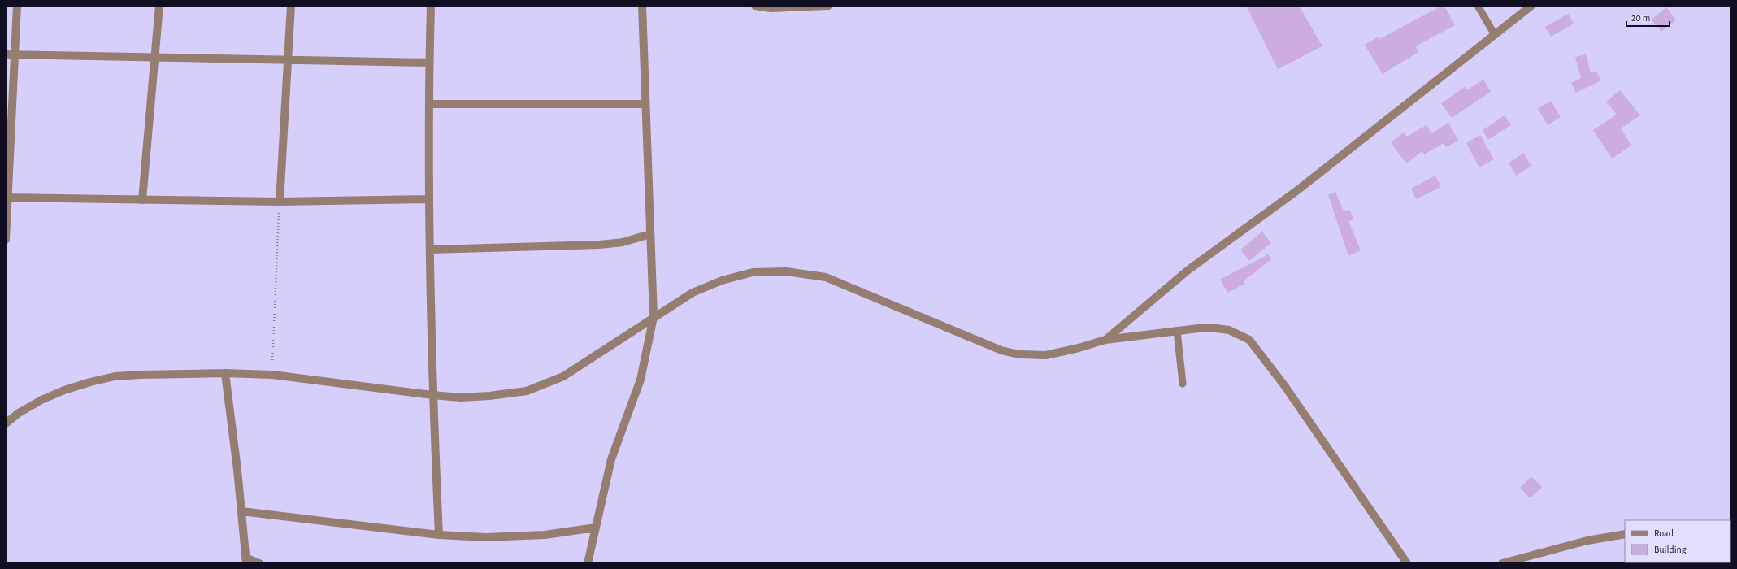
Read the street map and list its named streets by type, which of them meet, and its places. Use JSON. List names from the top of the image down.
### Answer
{
  "legend": ["Road", "Building"],
  "scale_bar": "20 m"
}
